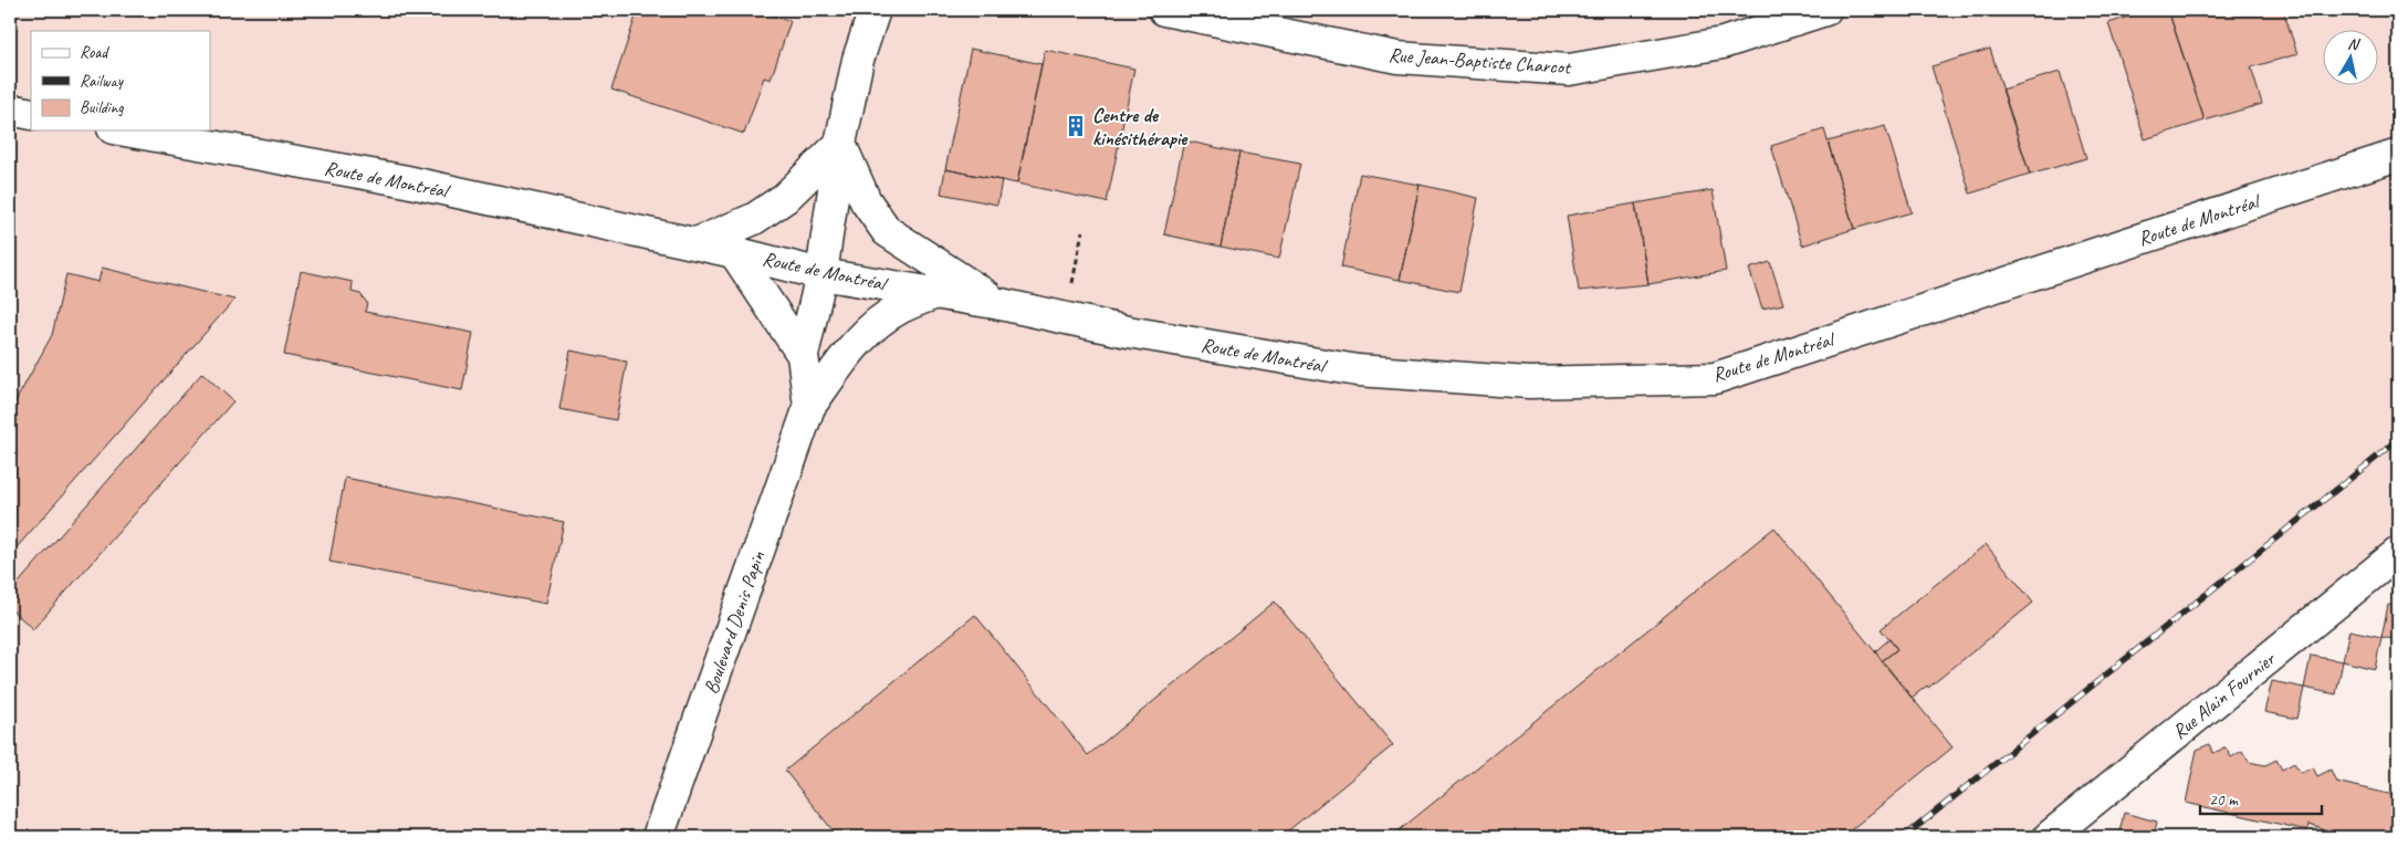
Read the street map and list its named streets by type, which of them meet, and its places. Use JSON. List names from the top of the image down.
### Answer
{
  "streets": {
    "main road": [
      "Rue Jean-Baptiste Charcot",
      "Route de Montréal",
      "Boulevard Denis Papin",
      "Rue Alain Fournier"
    ]
  },
  "crossings": [
    ["Route de Montréal", "Boulevard Denis Papin"]
  ],
  "places": {
    "building": ["Centre de kinésithérapie"]
  },
  "legend": ["Road", "Railway", "Building"],
  "scale_bar": "20 m",
  "north": "top"
}
